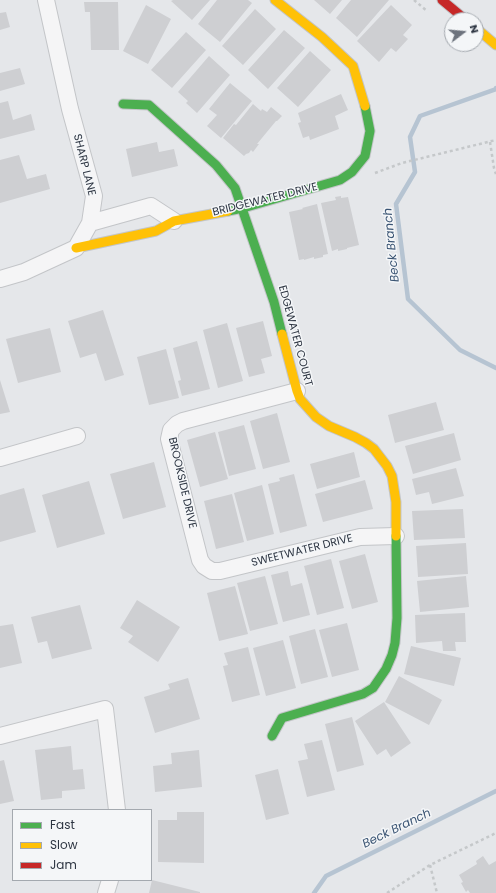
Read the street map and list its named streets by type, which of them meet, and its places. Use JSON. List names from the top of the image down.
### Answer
{
  "streets": {
    "street": [
      "SHARP LANE",
      "BRIDGEWATER DRIVE",
      "EDGEWATER COURT",
      "BROOKSIDE DRIVE",
      "SWEETWATER DRIVE"
    ]
  },
  "crossings": [
    ["SHARP LANE", "BRIDGEWATER DRIVE"],
    ["BRIDGEWATER DRIVE", "EDGEWATER COURT"],
    ["EDGEWATER COURT", "BROOKSIDE DRIVE"],
    ["EDGEWATER COURT", "SWEETWATER DRIVE"],
    ["BROOKSIDE DRIVE", "SWEETWATER DRIVE"]
  ],
  "water": ["Beck Branch"],
  "legend": ["Fast", "Slow", "Jam"],
  "north": "right"
}
